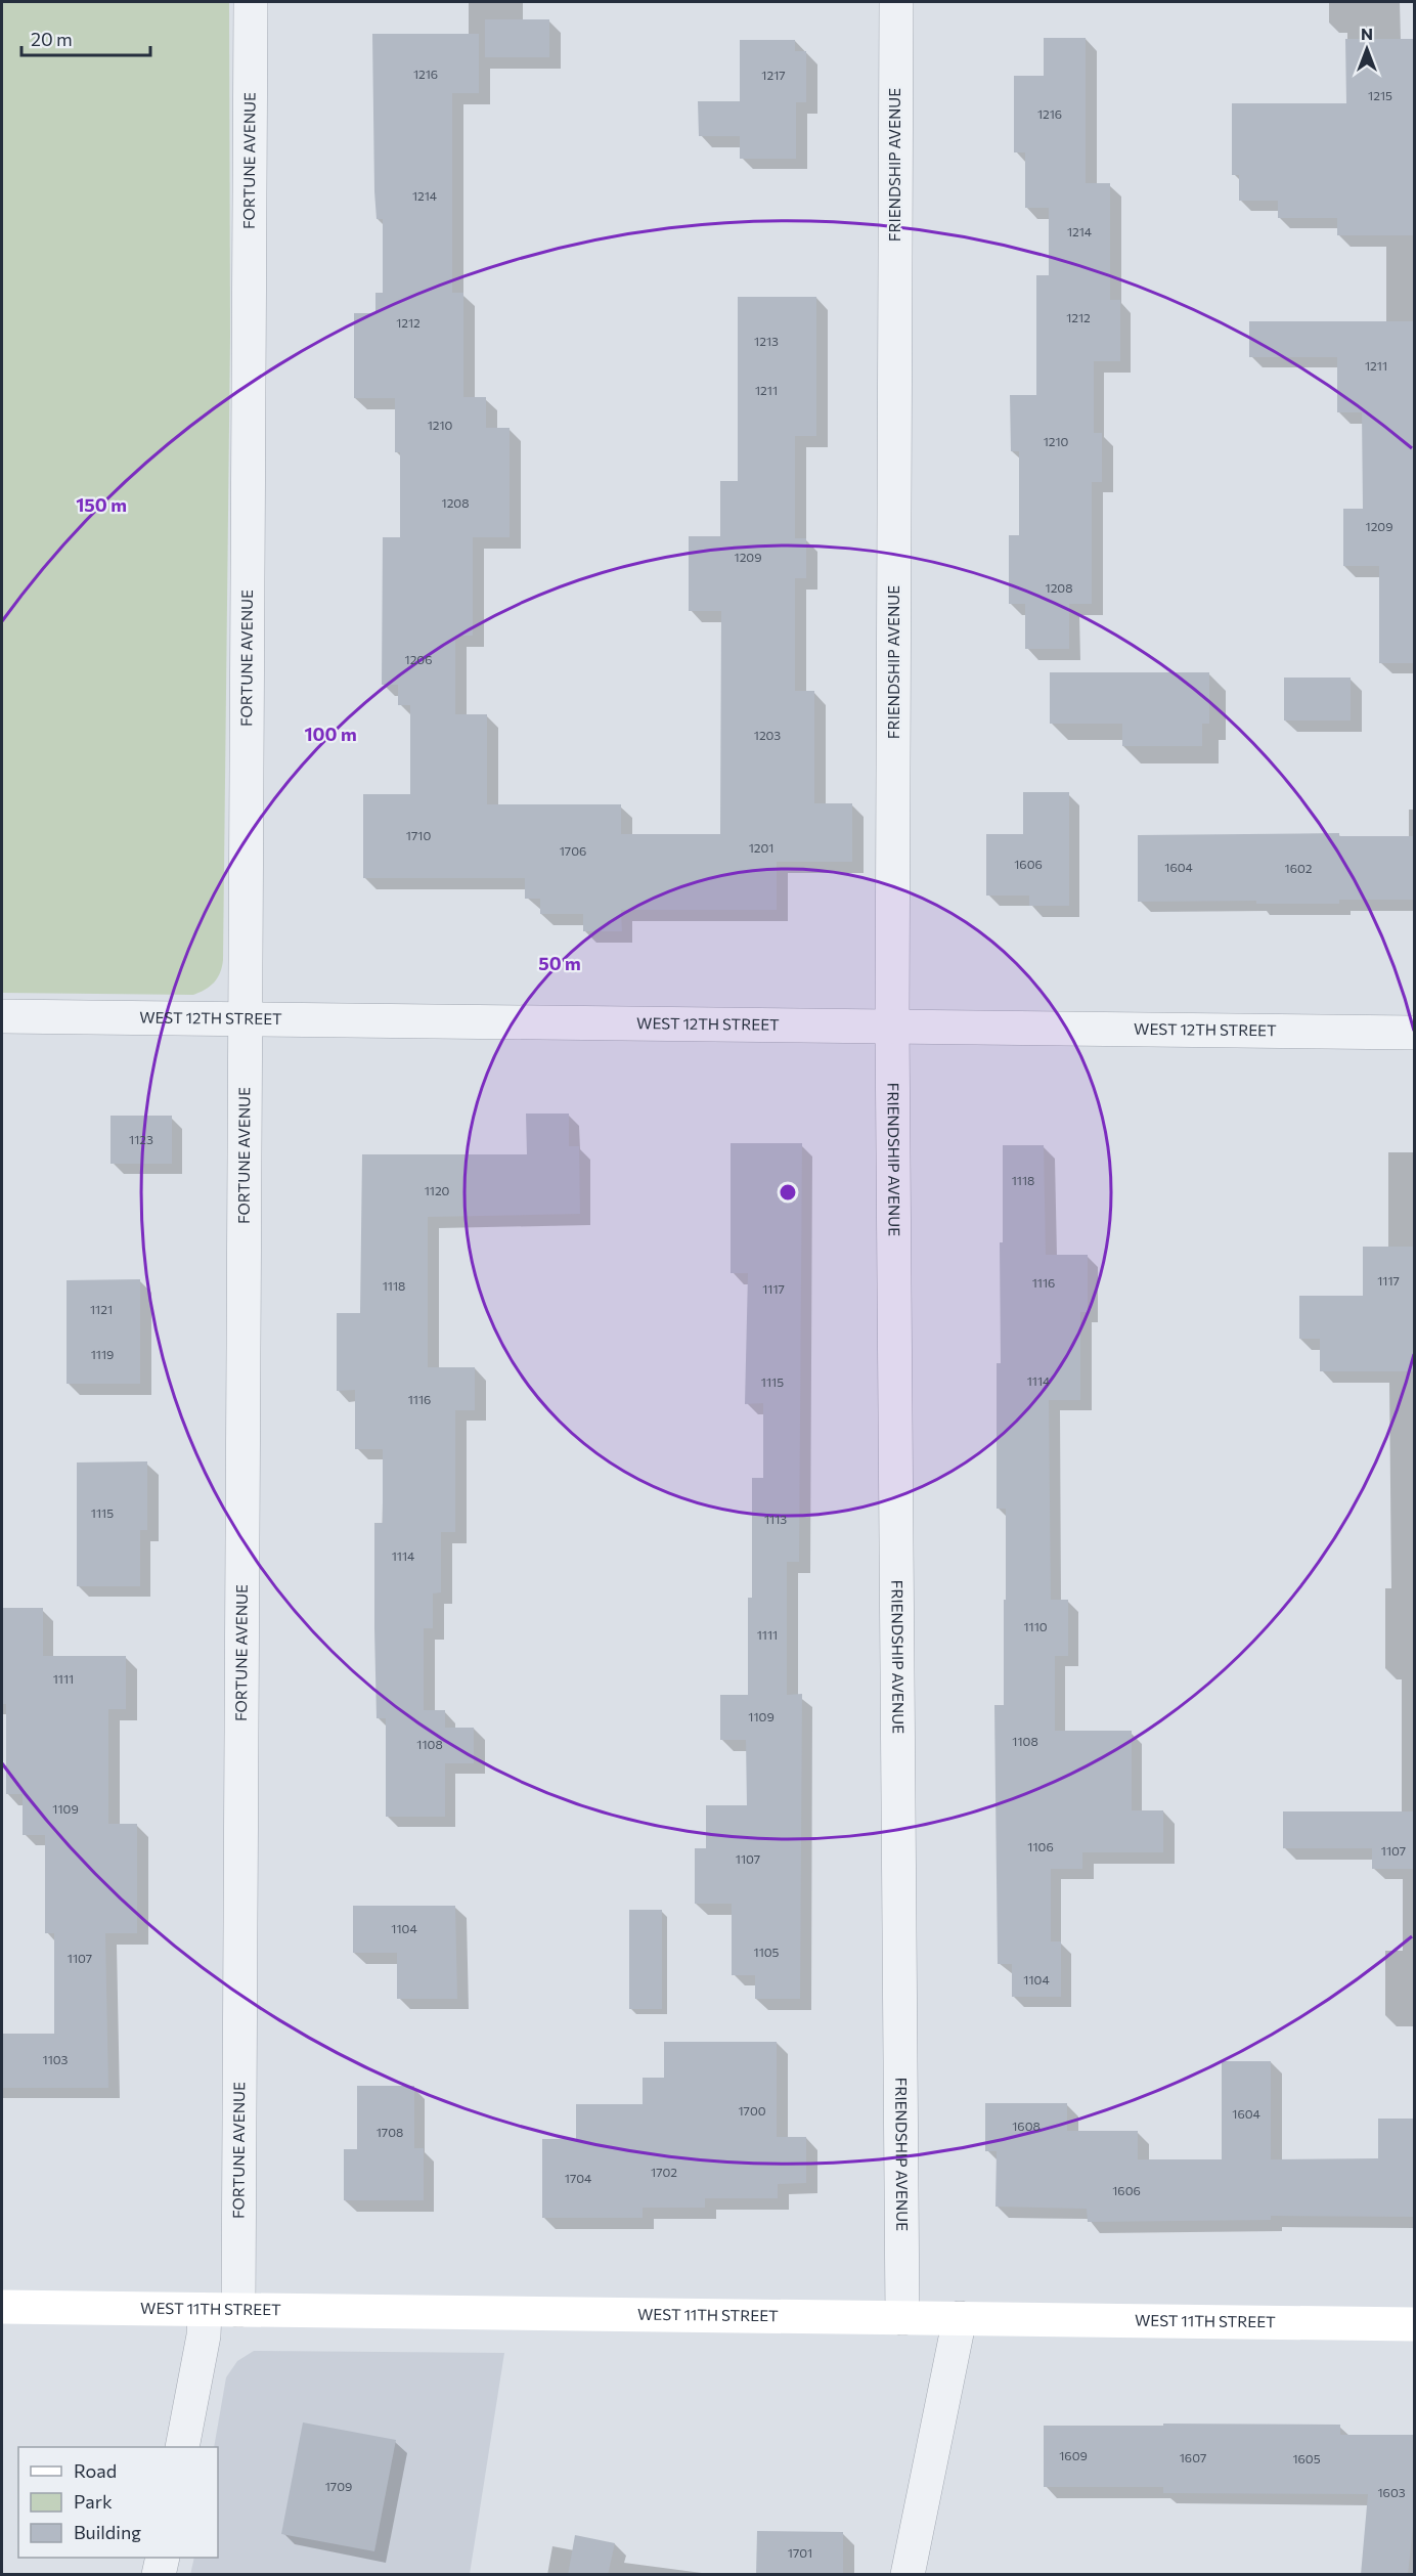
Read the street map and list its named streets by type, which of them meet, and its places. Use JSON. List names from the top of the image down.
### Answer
{
  "streets": {
    "main road": ["WEST 11TH STREET"],
    "street": ["FORTUNE AVENUE", "FRIENDSHIP AVENUE", "WEST 12TH STREET"]
  },
  "crossings": [
    ["FORTUNE AVENUE", "WEST 12TH STREET"],
    ["FORTUNE AVENUE", "WEST 11TH STREET"],
    ["FRIENDSHIP AVENUE", "WEST 12TH STREET"],
    ["FRIENDSHIP AVENUE", "WEST 11TH STREET"]
  ],
  "house_numbers": [
    "1216",
    "1217",
    "1215",
    "1216",
    "1214",
    "1214",
    "1212",
    "1212",
    "1213",
    "1211",
    "1211",
    "1210",
    "1210",
    "1208",
    "1209",
    "1209",
    "1208",
    "1206",
    "1203",
    "1710",
    "1201",
    "1706",
    "1606",
    "1604",
    "1602",
    "1123",
    "1118",
    "1120",
    "1117",
    "1116",
    "1118",
    "1117",
    "1121",
    "1119",
    "1114",
    "1115",
    "1116",
    "1115",
    "1113",
    "1114",
    "1110",
    "1111",
    "1111",
    "1109",
    "1108",
    "1108",
    "1109",
    "1106",
    "1107",
    "1107",
    "1104",
    "1105",
    "1107",
    "1104",
    "1103",
    "1700",
    "1604",
    "1608",
    "1708",
    "1702",
    "1704",
    "1606",
    "1609",
    "1607",
    "1605",
    "1709",
    "1603",
    "1701"
  ],
  "legend": ["Road", "Park", "Building"],
  "scale_bar": "20 m",
  "north": "top",
  "rings": ["150 m", "100 m", "50 m"]
}
